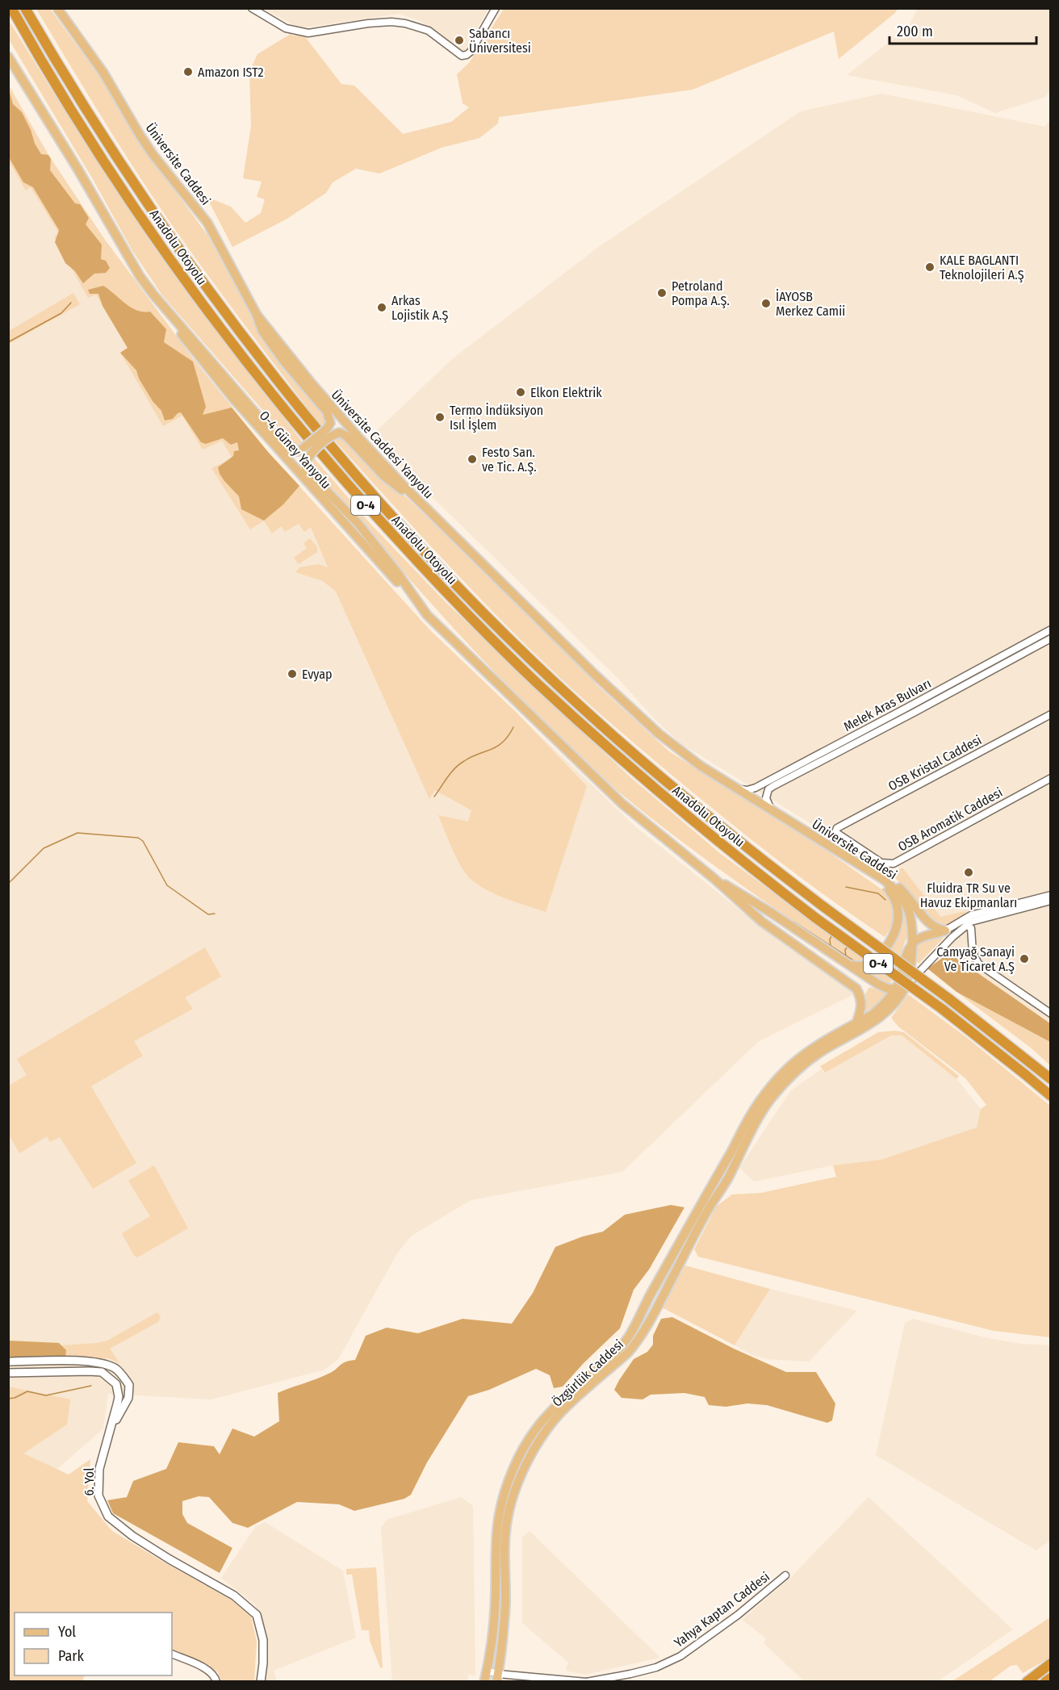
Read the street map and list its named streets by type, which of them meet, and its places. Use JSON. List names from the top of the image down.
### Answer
{
  "streets": {
    "highway": ["Anadolu Otoyolu", "O-4"],
    "main road": [
      "Üniversite Caddesi",
      "Üniversite Caddesi Yanyolu",
      "O-4 Güney Yanyolu",
      "Özgürlük Caddesi",
      "6. Yol"
    ],
    "street": [
      "Melek Aras Bulvarı",
      "OSB Kristal Caddesi",
      "OSB Aromatik Caddesi",
      "Yahya Kaptan Caddesi"
    ]
  },
  "crossings": [
    ["Üniversite Caddesi", "Üniversite Caddesi Yanyolu"],
    ["Üniversite Caddesi", "Melek Aras Bulvarı"],
    ["Üniversite Caddesi", "Özgürlük Caddesi"],
    ["Üniversite Caddesi Yanyolu", "Melek Aras Bulvarı"],
    ["OSB Kristal Caddesi", "OSB Aromatik Caddesi"],
    ["Özgürlük Caddesi", "Yahya Kaptan Caddesi"]
  ],
  "places": [
    "Sabancı Üniversitesi",
    "Amazon IST2",
    "KALE BAGLANTI Teknolojileri A.Ş",
    "Petroland Pompa A.Ş.",
    "İAYOSB Merkez Camii",
    "Arkas Lojistik A.Ş",
    "Elkon Elektrik",
    "Termo İndüksiyon Isıl İşlem",
    "Festo San. ve Tic. A.Ş.",
    "Evyap",
    "Fluidra TR Su ve Havuz Ekipmanları",
    "Camyağ Sanayi Ve Ticaret A.Ş"
  ],
  "legend": ["Yol", "Park"],
  "scale_bar": "200 m"
}
